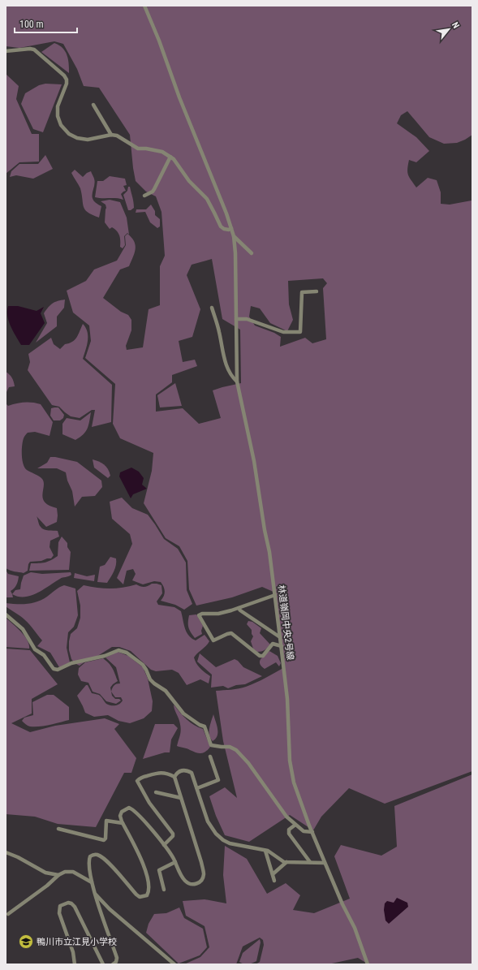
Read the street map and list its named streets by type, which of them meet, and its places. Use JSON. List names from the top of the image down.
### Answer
{
  "streets": {
    "street": ["林道嶺岡中央2号線"]
  },
  "places": {
    "school or university": ["鴨川市立江見小学校"]
  },
  "scale_bar": "100 m",
  "north": "top right"
}
